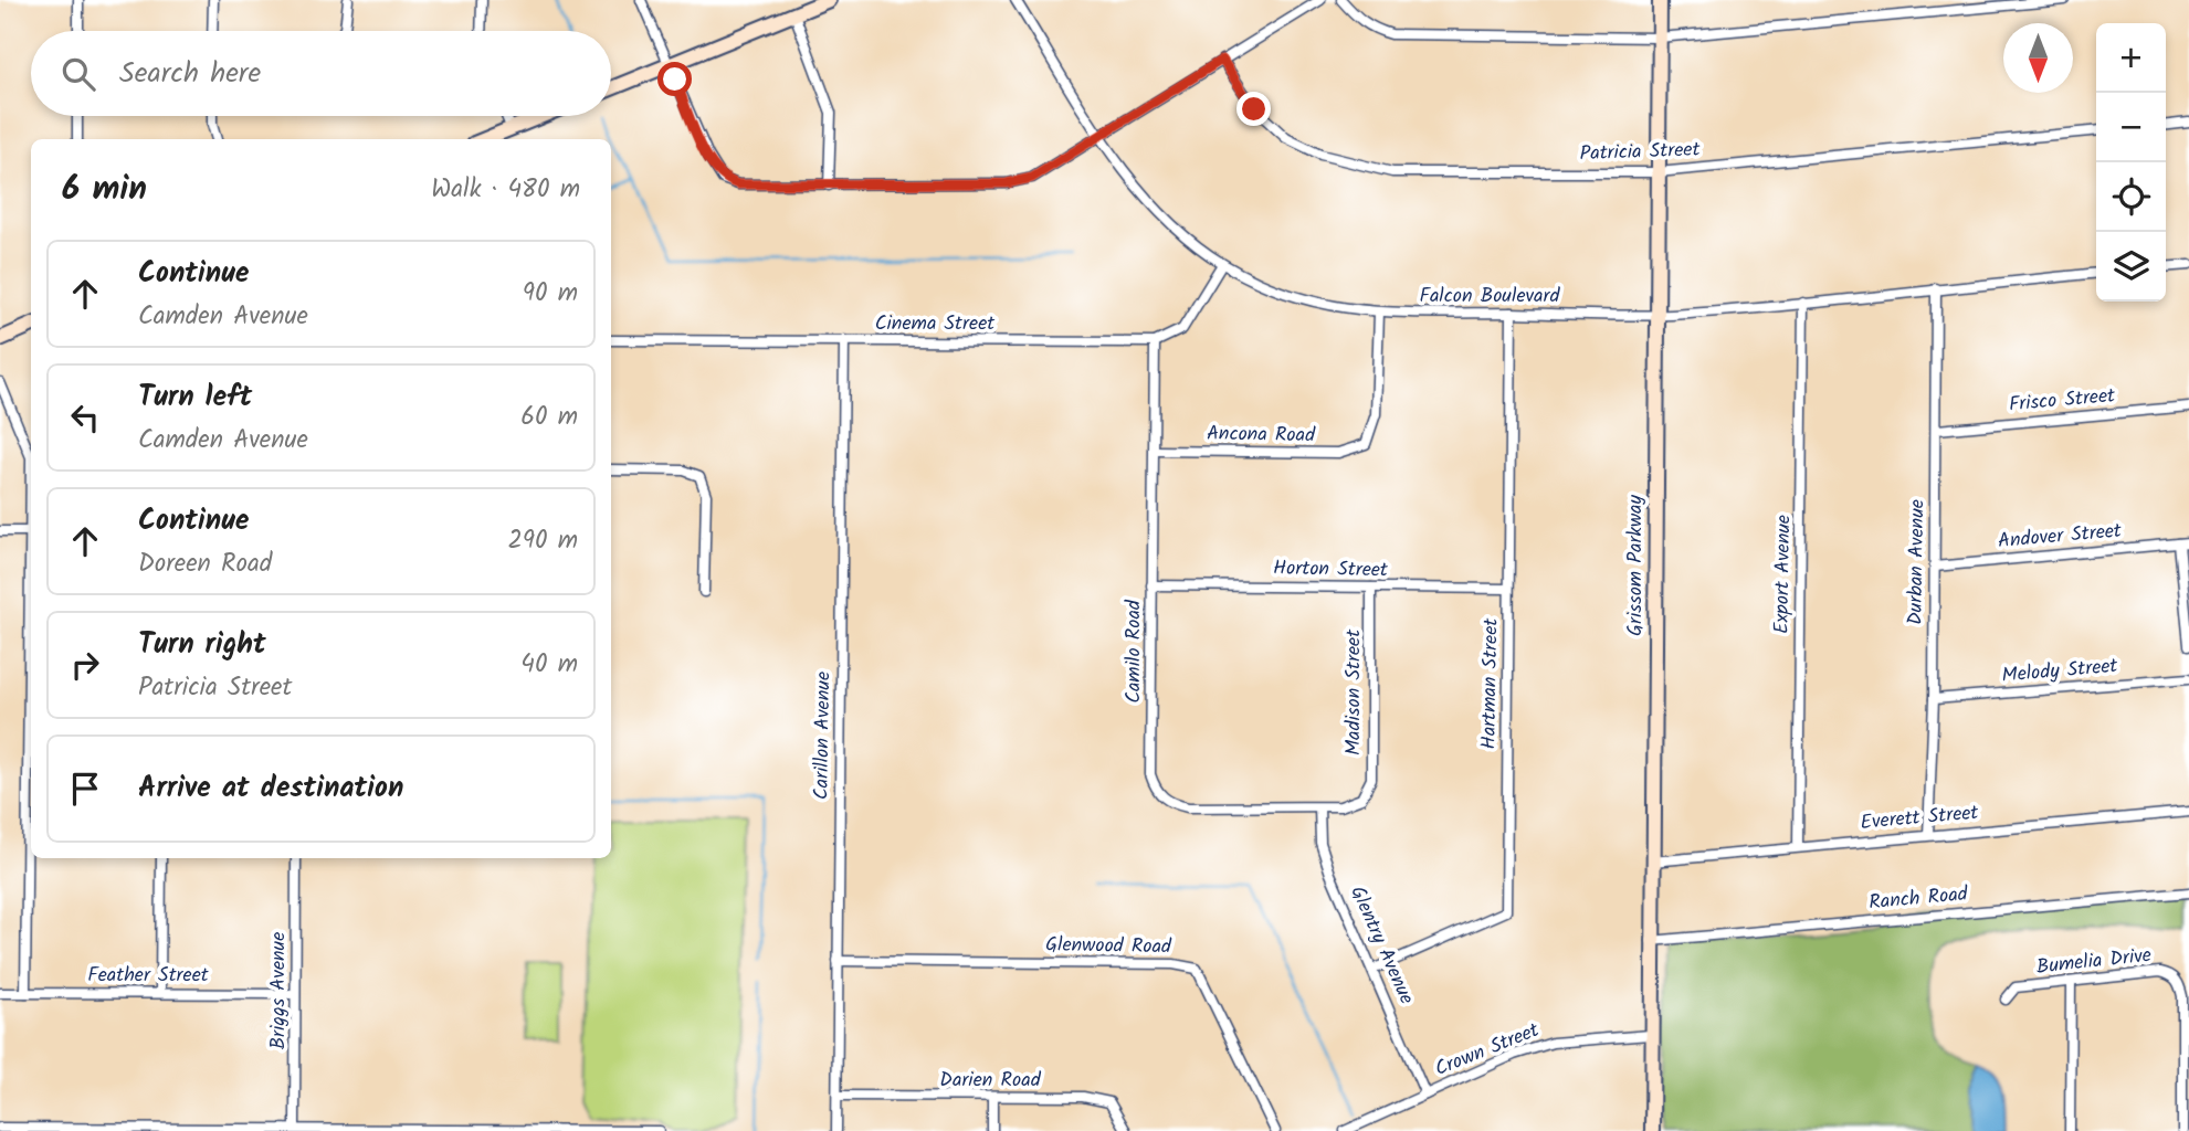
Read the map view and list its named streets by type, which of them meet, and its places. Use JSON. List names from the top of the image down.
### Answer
{
  "streets": {
    "main road": ["Grissom Parkway"],
    "street": [
      "Patricia Street",
      "Falcon Boulevard",
      "Cinema Street",
      "Frisco Street",
      "Ancona Road",
      "Andover Street",
      "Durban Avenue",
      "Horton Street",
      "Export Avenue",
      "Camilo Road",
      "Melody Street",
      "Hartman Street",
      "Madison Street",
      "Carillon Avenue",
      "Everett Street",
      "Ranch Road",
      "Glentry Avenue",
      "Glenwood Road",
      "Bumelia Drive",
      "Feather Street",
      "Briggs Avenue",
      "Crown Street",
      "Darien Road"
    ]
  },
  "crossings": [
    ["Patricia Street", "Grissom Parkway"],
    ["Falcon Boulevard", "Ancona Road"],
    ["Falcon Boulevard", "Durban Avenue"],
    ["Falcon Boulevard", "Grissom Parkway"],
    ["Falcon Boulevard", "Export Avenue"],
    ["Falcon Boulevard", "Hartman Street"],
    ["Cinema Street", "Camilo Road"],
    ["Cinema Street", "Carillon Avenue"],
    ["Frisco Street", "Durban Avenue"],
    ["Ancona Road", "Camilo Road"],
    ["Andover Street", "Durban Avenue"],
    ["Durban Avenue", "Melody Street"],
    ["Durban Avenue", "Everett Street"],
    ["Grissom Parkway", "Everett Street"],
    ["Grissom Parkway", "Ranch Road"],
    ["Grissom Parkway", "Crown Street"],
    ["Horton Street", "Camilo Road"],
    ["Horton Street", "Hartman Street"],
    ["Horton Street", "Madison Street"],
    ["Export Avenue", "Everett Street"],
    ["Camilo Road", "Madison Street"],
    ["Camilo Road", "Glentry Avenue"],
    ["Hartman Street", "Glentry Avenue"],
    ["Madison Street", "Glentry Avenue"],
    ["Carillon Avenue", "Glenwood Road"],
    ["Carillon Avenue", "Darien Road"],
    ["Glentry Avenue", "Crown Street"],
    ["Feather Street", "Briggs Avenue"]
  ],
  "north": "bottom",
  "page": {
    "map_buttons": ["+", "−"],
    "search": "Search here",
    "heading": ["6 min", "Walk · 480 m"],
    "list": [
      ["Continue", "Camden Avenue", "90 m"],
      ["Turn left", "Camden Avenue", "60 m"],
      ["Continue", "Doreen Road", "290 m"],
      ["Turn right", "Patricia Street", "40 m"],
      "Arrive at destination"
    ]
  }
}
